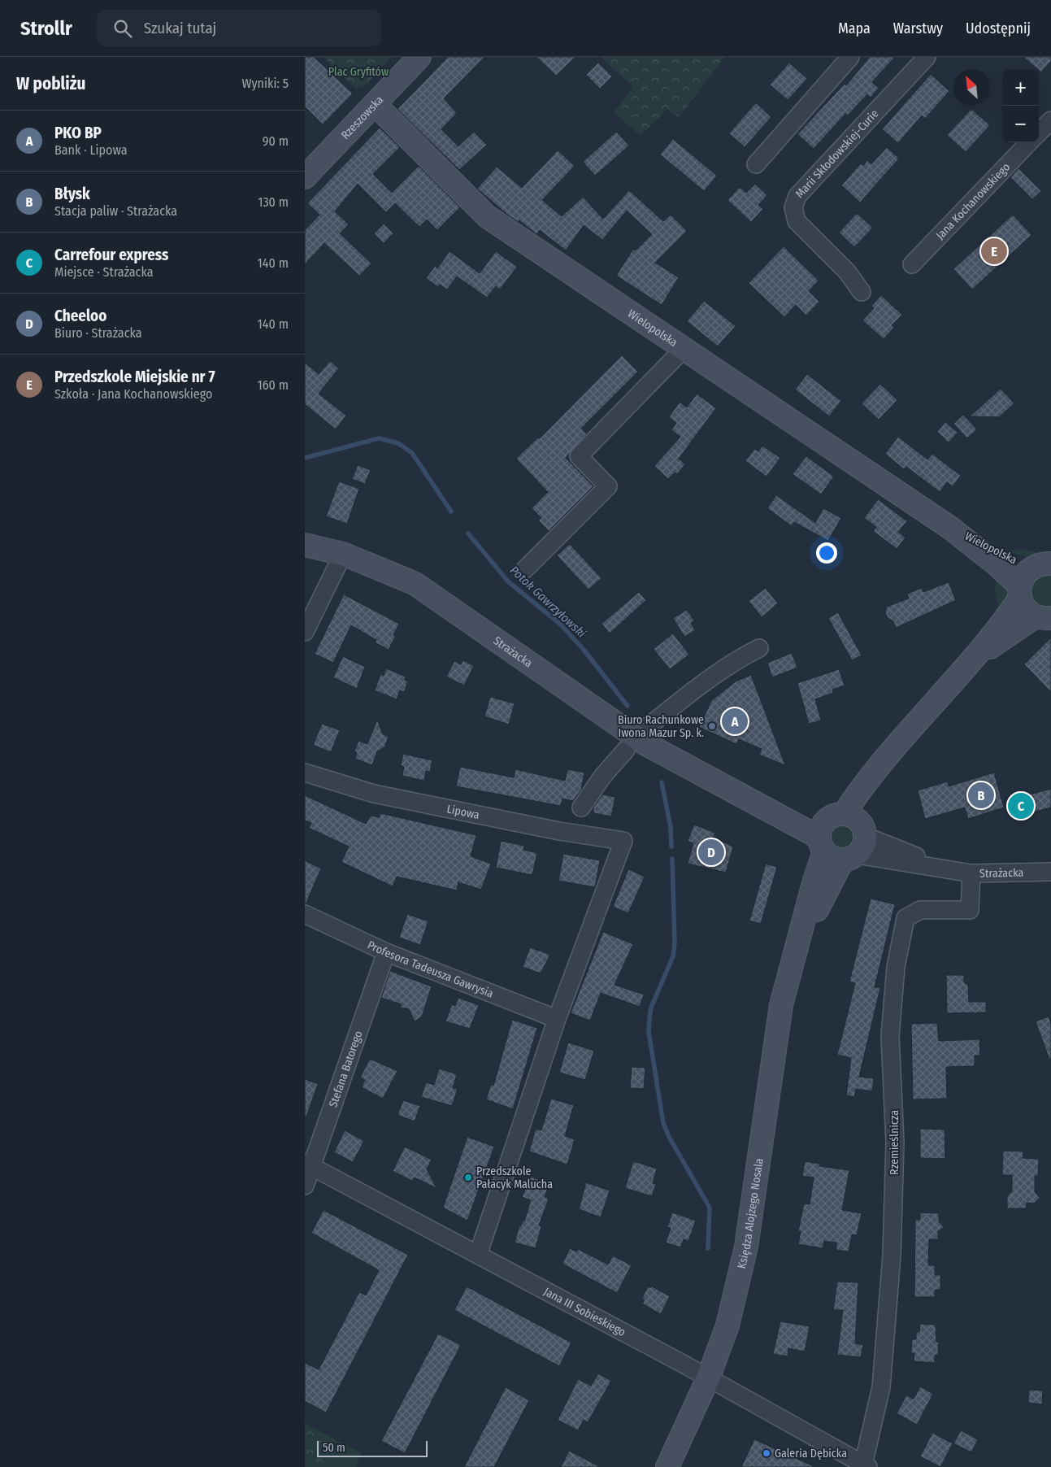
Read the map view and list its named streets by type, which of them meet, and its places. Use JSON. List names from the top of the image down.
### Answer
{
  "streets": {
    "street": [
      "Rzeszowska",
      "Marii Skłodowskiej-Curie",
      "Jana Kochanowskiego",
      "Wielopolska",
      "Strażacka",
      "Lipowa",
      "Profesora Tadeusza Gawrysia",
      "Stefana Batorego",
      "Rzemieślnicza",
      "Księdza Alojzego Nosala",
      "Jana III Sobieskiego"
    ]
  },
  "crossings": [
    ["Rzeszowska", "Wielopolska"],
    ["Wielopolska", "Księdza Alojzego Nosala"],
    ["Strażacka", "Rzemieślnicza"],
    ["Strażacka", "Księdza Alojzego Nosala"],
    ["Lipowa", "Profesora Tadeusza Gawrysia"],
    ["Profesora Tadeusza Gawrysia", "Stefana Batorego"],
    ["Stefana Batorego", "Jana III Sobieskiego"],
    ["Rzemieślnicza", "Jana III Sobieskiego"],
    ["Księdza Alojzego Nosala", "Jana III Sobieskiego"]
  ],
  "water": ["Potok Gawrzyłowski"],
  "parks": ["Plac Gryfitów"],
  "places": ["Biuro Rachunkowe Iwona Mazur Sp. k.", "Przedszkole Pałacyk Malucha", "Galeria Dębicka"],
  "scale_bar": "50 m",
  "north": "top left",
  "page": {
    "header": "Strollr",
    "search": "Szukaj tutaj",
    "nav": ["Mapa", "Warstwy", "Udostępnij"],
    "heading": ["W pobliżu", "Wyniki: 5"],
    "map_buttons": ["+", "−"],
    "list": [
      {
        "mark": "A",
        "name": "PKO BP",
        "note": "Bank · Lipowa",
        "value": "90 m"
      },
      {
        "mark": "B",
        "name": "Błysk",
        "note": "Stacja paliw · Strażacka",
        "value": "130 m"
      },
      {
        "mark": "C",
        "name": "Carrefour express",
        "note": "Miejsce · Strażacka",
        "value": "140 m"
      },
      {
        "mark": "D",
        "name": "Cheeloo",
        "note": "Biuro · Strażacka",
        "value": "140 m"
      },
      {
        "mark": "E",
        "name": "Przedszkole Miejskie nr 7",
        "note": "Szkoła · Jana Kochanowskiego",
        "value": "160 m"
      }
    ],
    "pins": [
      "E",
      "A",
      "B",
      "C",
      "D"
    ],
    "scale": "50 m"
  }
}
